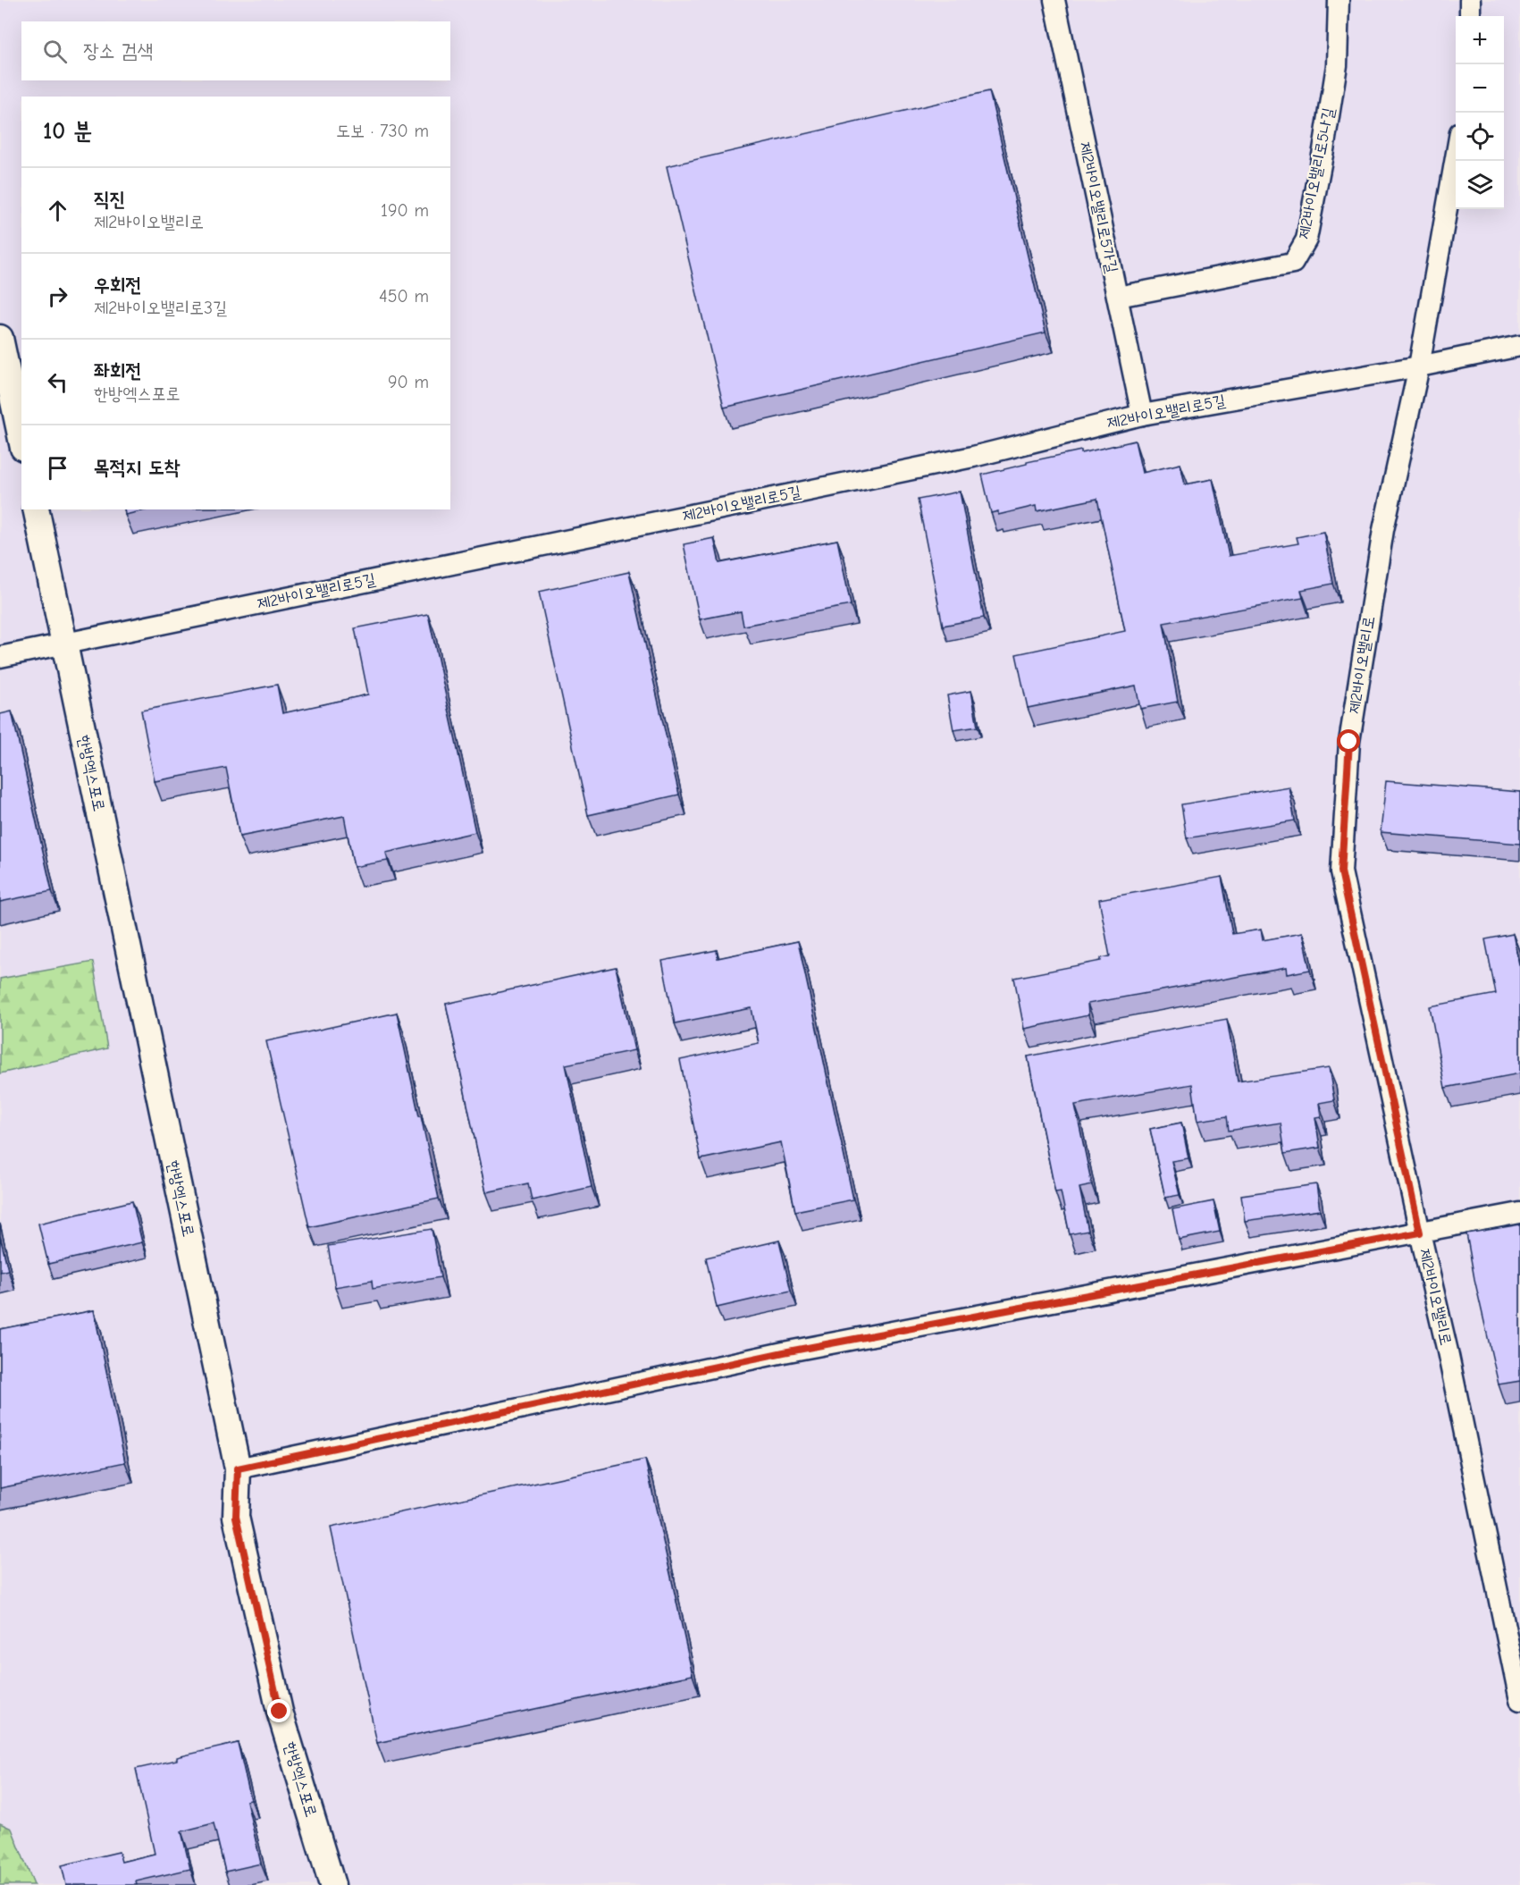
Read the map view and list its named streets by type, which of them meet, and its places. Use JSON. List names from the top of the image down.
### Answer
{
  "streets": {
    "street": [
      "제2바이오밸리로5나길",
      "제2바이오밸리로5가길",
      "제2바이오밸리로5길",
      "제2바이오밸리로",
      "한방엑스포로"
    ]
  },
  "crossings": [
    ["제2바이오밸리로5나길", "제2바이오밸리로5가길"],
    ["제2바이오밸리로5가길", "제2바이오밸리로5길"],
    ["제2바이오밸리로5길", "제2바이오밸리로"],
    ["제2바이오밸리로5길", "한방엑스포로"]
  ],
  "page": {
    "map_buttons": ["+", "−"],
    "search": "장소 검색",
    "heading": ["10 분", "도보 · 730 m"],
    "list": [
      ["직진", "제2바이오밸리로", "190 m"],
      ["우회전", "제2바이오밸리로3길", "450 m"],
      ["좌회전", "한방엑스포로", "90 m"],
      "목적지 도착"
    ]
  }
}
